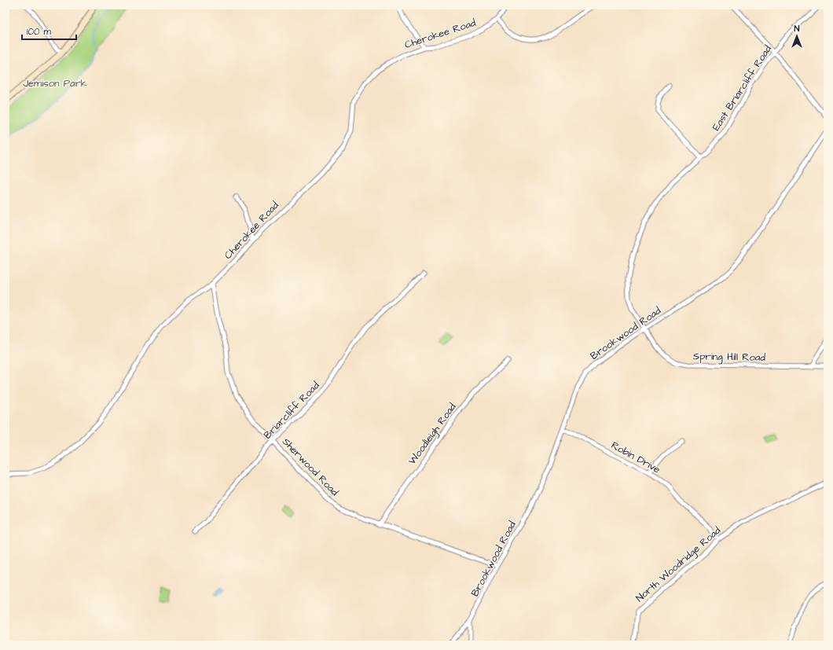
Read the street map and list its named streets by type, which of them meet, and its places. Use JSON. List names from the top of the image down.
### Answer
{
  "streets": {
    "street": [
      "Cherokee Road",
      "East Briarcliff Road",
      "Brookwood Road",
      "Spring Hill Road",
      "Briarcliff Road",
      "Woodleigh Road",
      "Robin Drive",
      "Sherwood Road",
      "North Woodridge Road"
    ]
  },
  "crossings": [
    ["Cherokee Road", "Sherwood Road"],
    ["East Briarcliff Road", "Brookwood Road"],
    ["East Briarcliff Road", "Spring Hill Road"],
    ["Brookwood Road", "Spring Hill Road"],
    ["Brookwood Road", "Robin Drive"],
    ["Brookwood Road", "Sherwood Road"],
    ["Briarcliff Road", "Sherwood Road"],
    ["Woodleigh Road", "Sherwood Road"],
    ["Robin Drive", "North Woodridge Road"]
  ],
  "parks": ["Jemison Park"],
  "scale_bar": "100 m",
  "north": "top"
}
